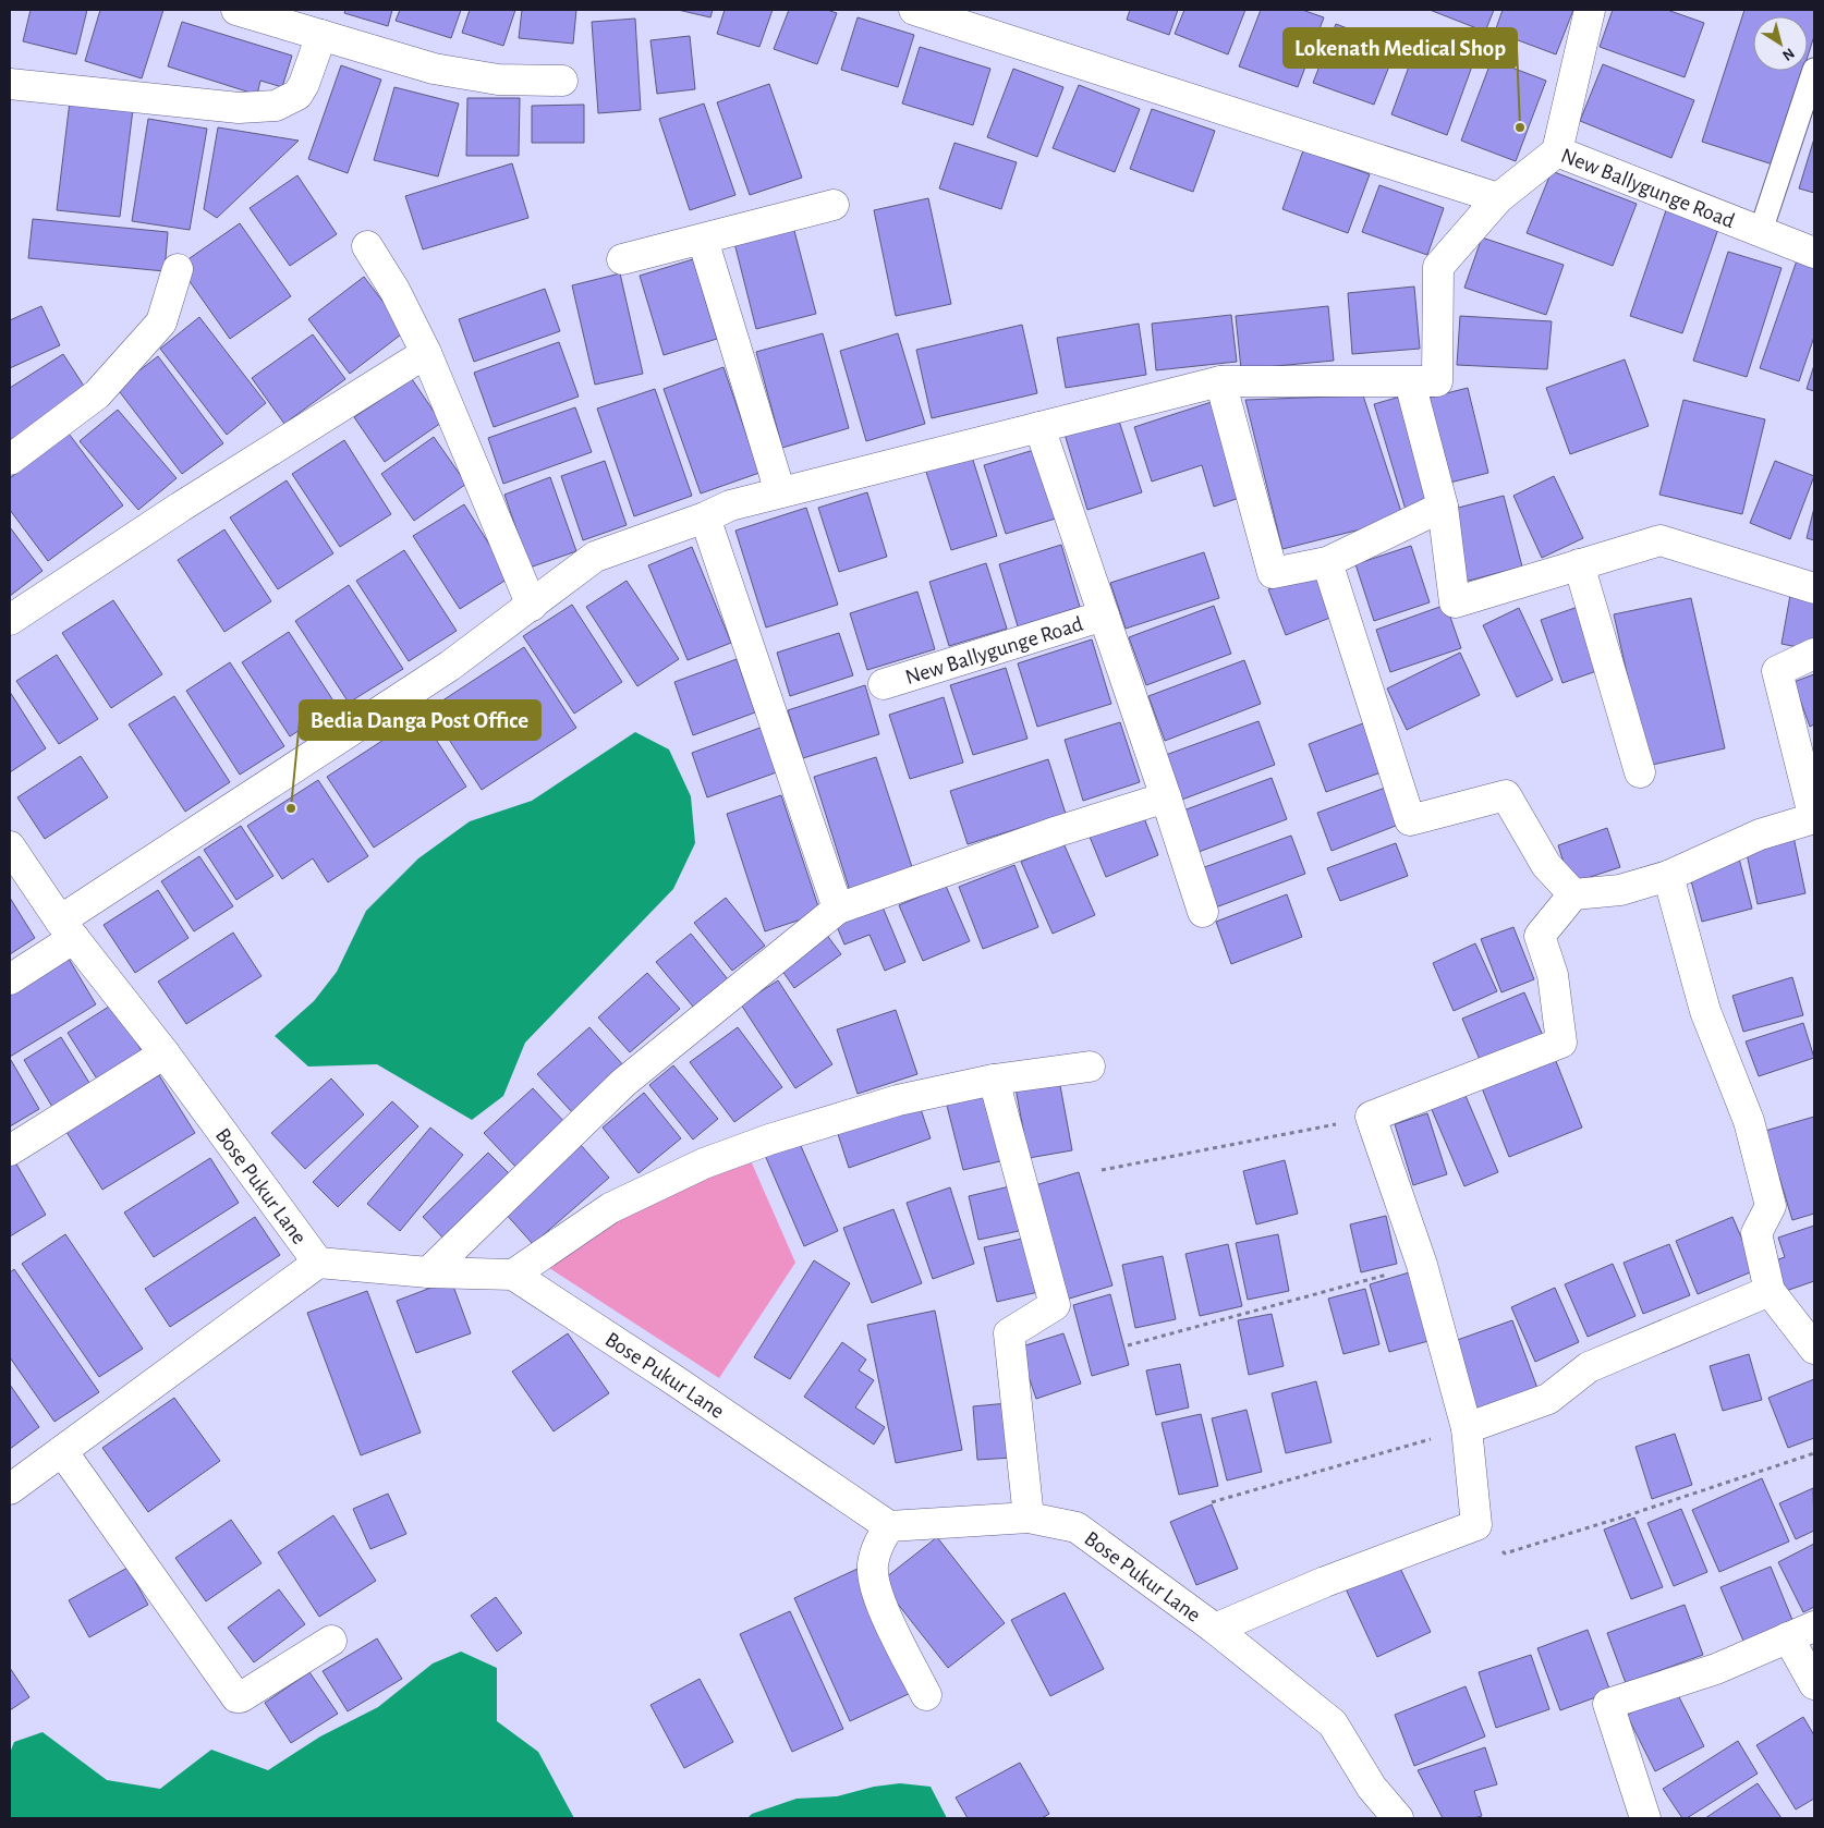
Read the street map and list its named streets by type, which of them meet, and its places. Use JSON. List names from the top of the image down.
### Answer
{
  "streets": {
    "street": ["New Ballygunge Road", "Bose Pukur Lane"]
  },
  "places": ["Lokenath Medical Shop", "Bedia Danga Post Office"],
  "north": "bottom right"
}
